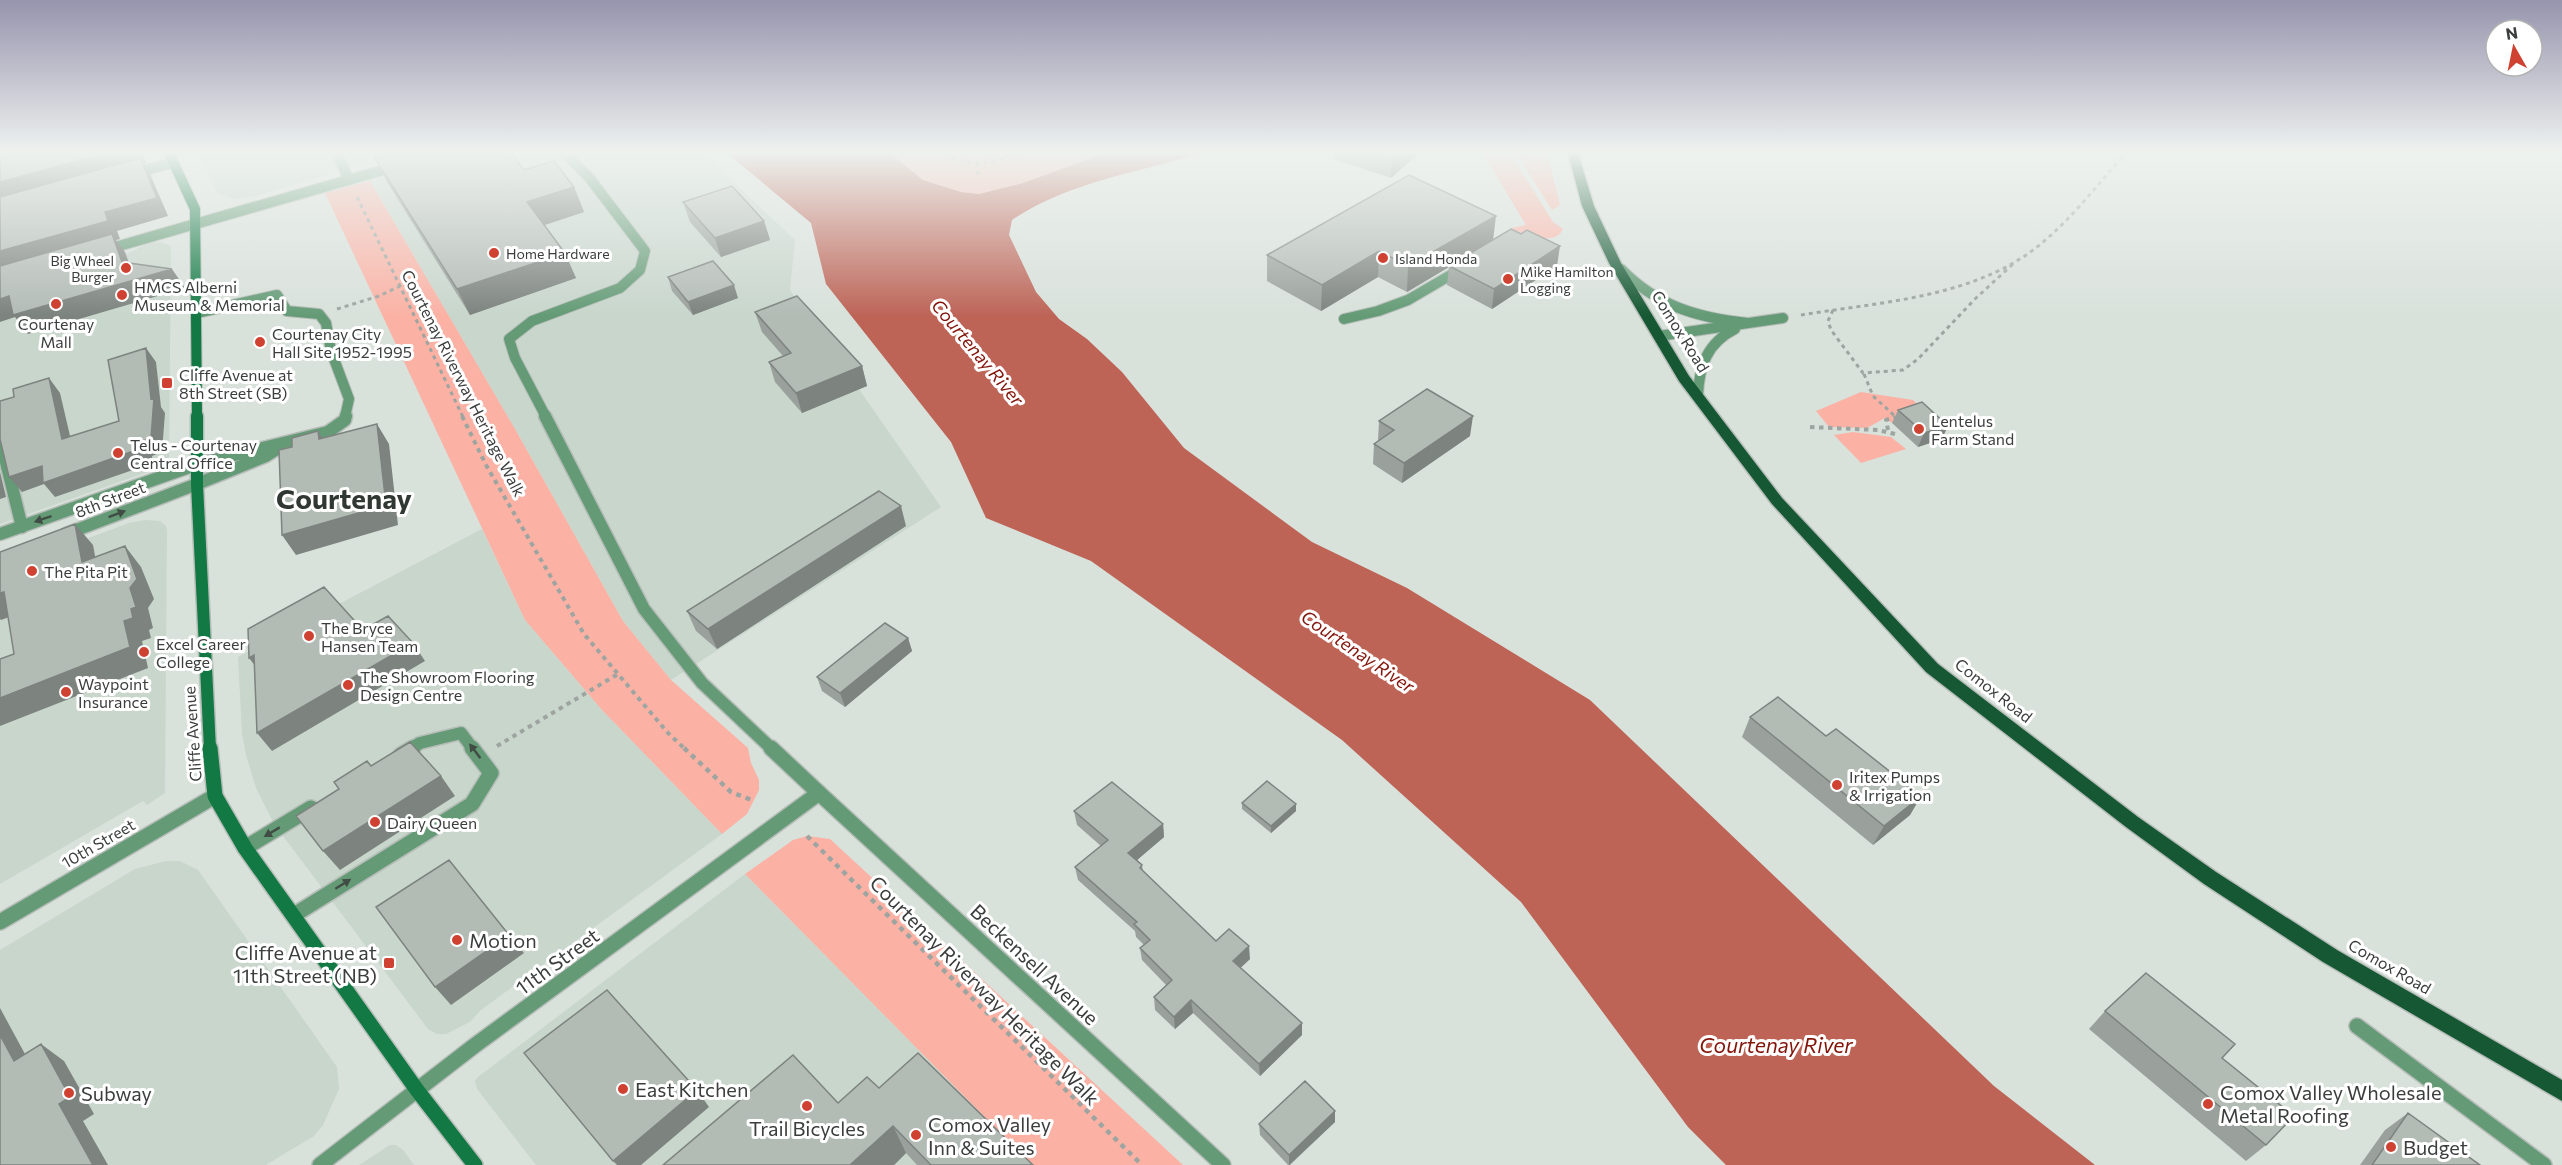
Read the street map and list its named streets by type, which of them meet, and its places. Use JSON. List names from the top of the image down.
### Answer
{
  "streets": {
    "main road": ["Comox Road", "Cliffe Avenue"],
    "street": [
      "8th Street",
      "10th Street",
      "11th Street",
      "Beckensell Avenue"
    ],
    "path": ["Courtenay Riverway Heritage Walk"]
  },
  "crossings": [
    ["8th Street", "Cliffe Avenue"],
    ["Cliffe Avenue", "10th Street"],
    ["Cliffe Avenue", "11th Street"],
    ["11th Street", "Beckensell Avenue"]
  ],
  "districts": ["Courtenay"],
  "water": ["Courtenay River"],
  "places": {
    "other": [
      "Home Hardware",
      "Island Honda",
      "Big Wheel Burger",
      "Mike Hamilton Logging",
      "HMCS Alberni Museum & Memorial",
      "Courtenay Mall",
      "Courtenay City Hall Site 1952-1995",
      "Lentelus Farm Stand",
      "Telus - Courtenay Central Office",
      "The Pita Pit",
      "The Bryce Hansen Team",
      "Excel Career College",
      "The Showroom Flooring Design Centre",
      "Waypoint Insurance",
      "Iritex Pumps & Irrigation",
      "Dairy Queen",
      "Motion",
      "East Kitchen",
      "Subway",
      "Comox Valley Wholesale Metal Roofing",
      "Trail Bicycles",
      "Comox Valley Inn & Suites",
      "Budget"
    ],
    "transit": ["Cliffe Avenue at 8th Street (SB)", "Cliffe Avenue at 11th Street (NB)"]
  },
  "north": "top"
}
